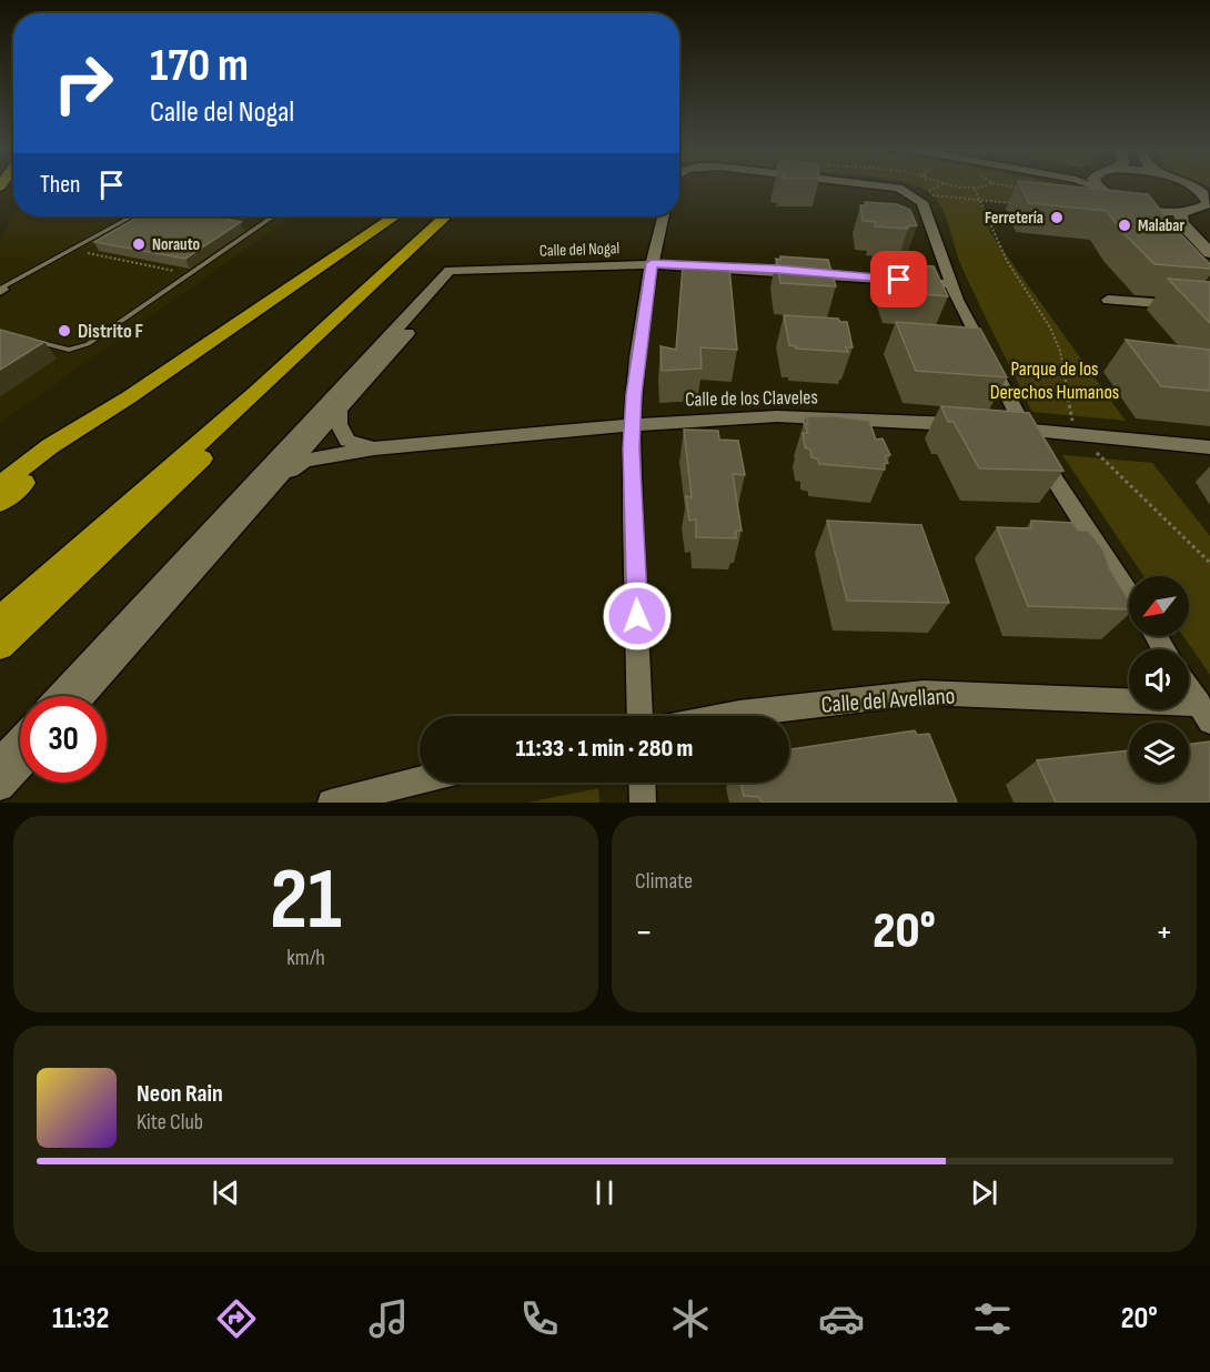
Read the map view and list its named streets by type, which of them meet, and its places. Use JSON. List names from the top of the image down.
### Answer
{
  "streets": {
    "street": ["Calle del Nogal", "Calle de los Claveles", "Calle del Avellano"]
  },
  "parks": ["Parque de los Derechos Humanos"],
  "places": [
    "Ferretería",
    "Malabar",
    "Norauto",
    "Distrito F"
  ],
  "north": "bottom left",
  "page": {
    "turn": ["170 m", "Calle del Nogal"],
    "then": "Then",
    "limit": "30",
    "trip": "11:33 · 1 min · 280 m",
    "tile": [
      ["21", "km/h"],
      "Climate"
    ],
    "heat": ["−", "20°", "+"],
    "song": ["Neon Rain", "Kite Club"],
    "tabs": ["11:32", "20°"]
  }
}
